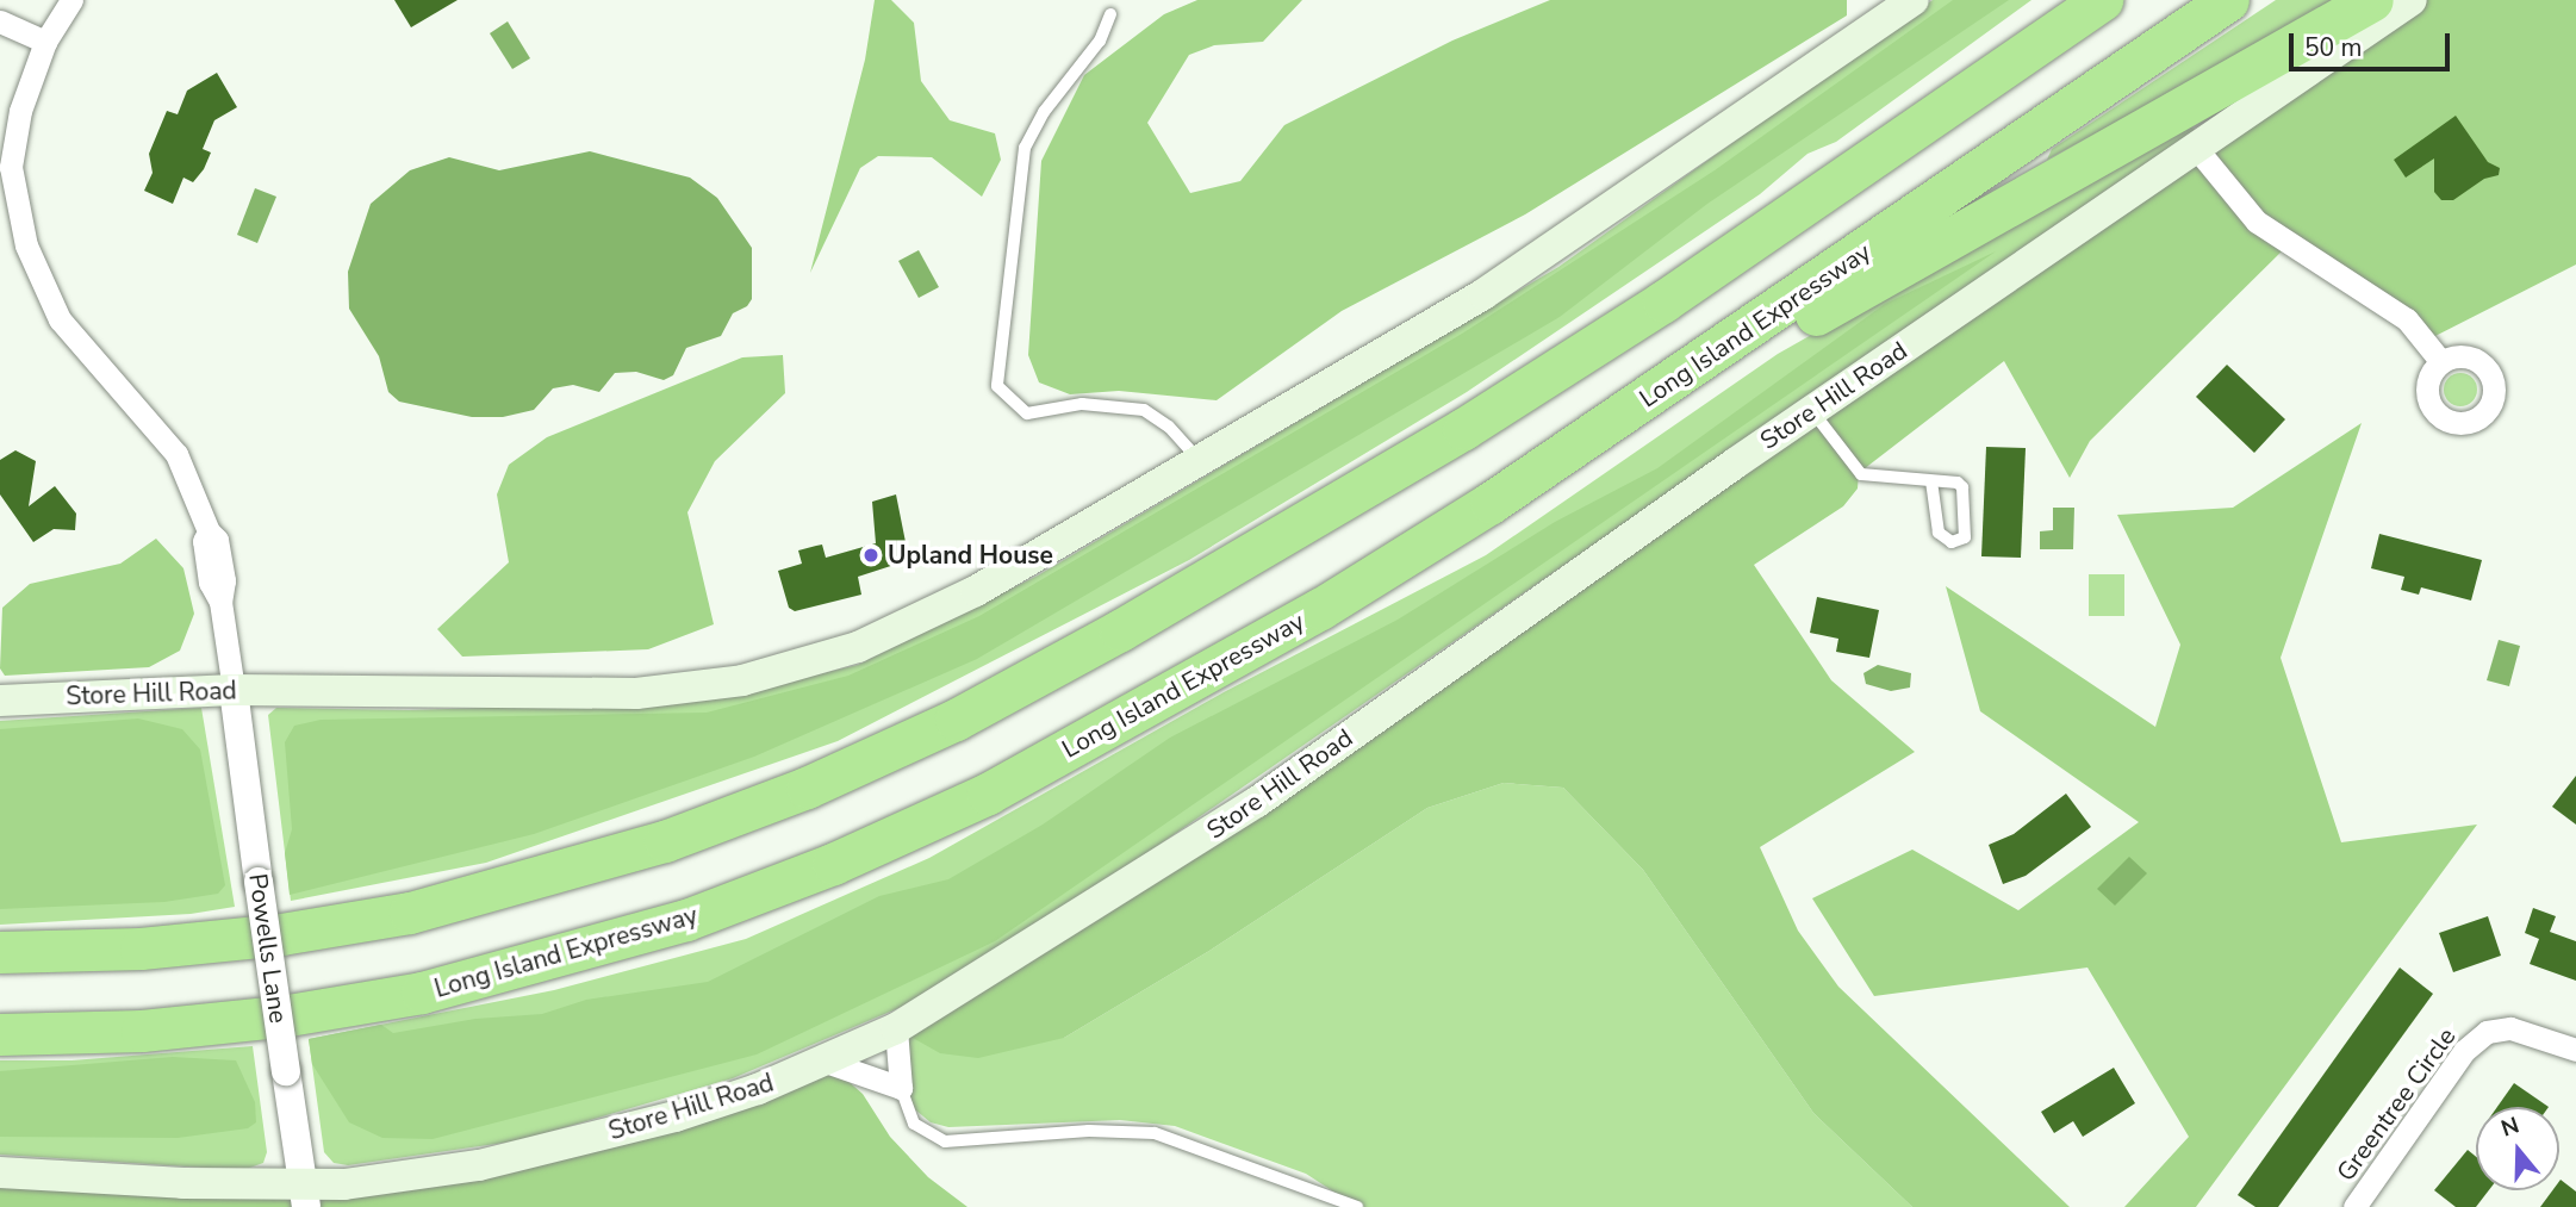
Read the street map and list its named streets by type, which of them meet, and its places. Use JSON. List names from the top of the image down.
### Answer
{
  "streets": {
    "highway": ["Long Island Expressway"],
    "main road": ["Store Hill Road"],
    "street": ["Powells Lane", "Greentree Circle"]
  },
  "crossings": [
    ["Store Hill Road", "Powells Lane"]
  ],
  "places": ["Upland House"],
  "scale_bar": "50 m",
  "north": "top"
}
